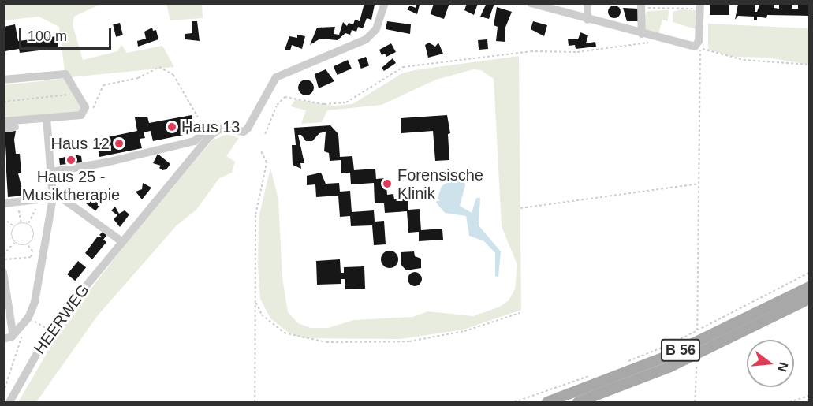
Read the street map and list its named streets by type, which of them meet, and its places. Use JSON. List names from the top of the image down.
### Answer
{
  "streets": {
    "main road": ["B 56"],
    "street": ["HEERWEG"]
  },
  "places": [
    "Haus 13",
    "Haus 12",
    "Haus 25 - Musiktherapie",
    "Forensische Klinik"
  ],
  "scale_bar": "100 m",
  "north": "right"
}
